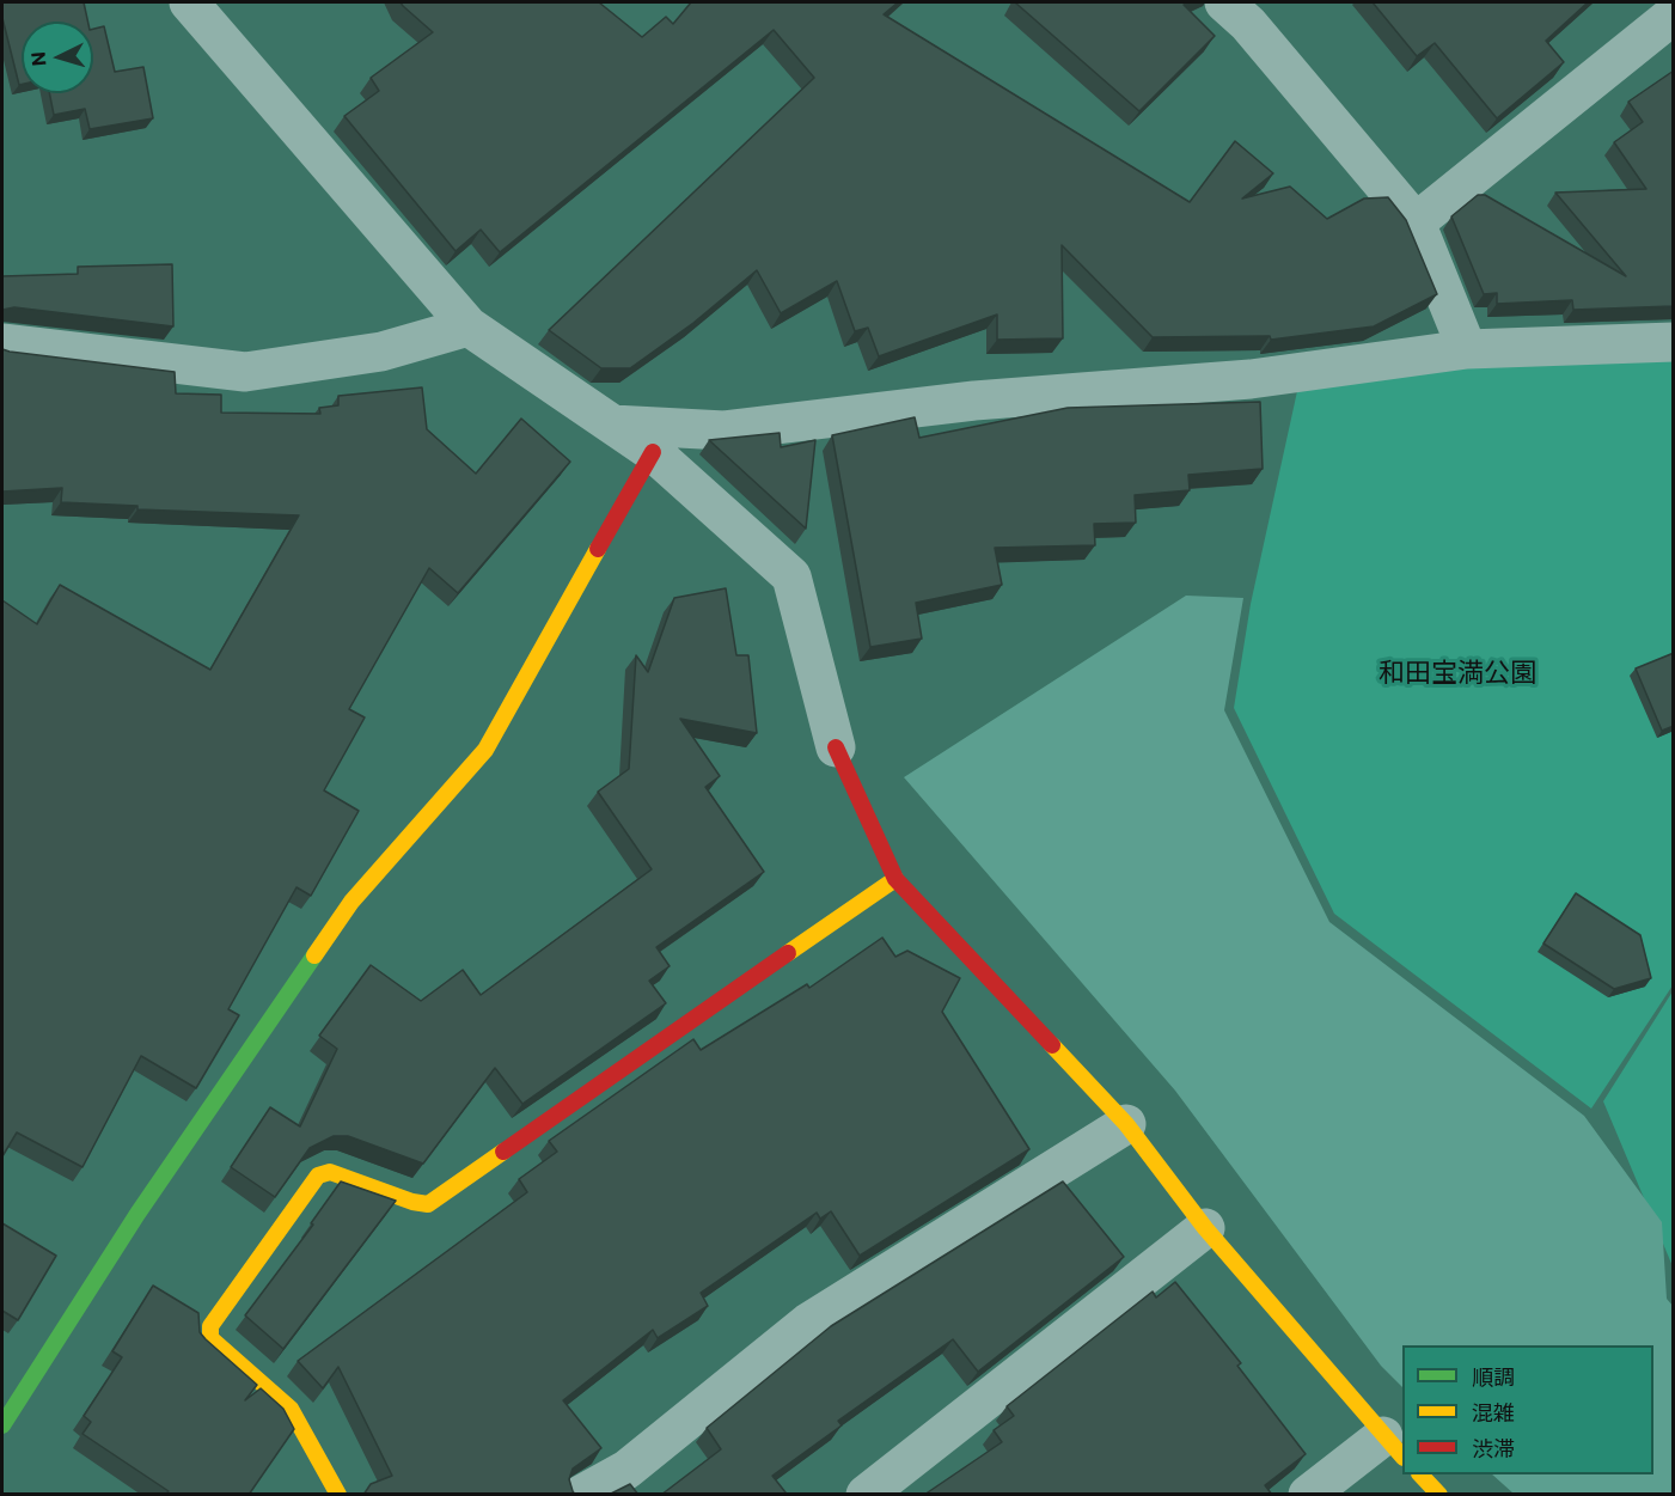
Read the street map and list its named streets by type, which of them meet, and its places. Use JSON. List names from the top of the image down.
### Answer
{
  "parks": ["和田宝満公園"],
  "legend": ["順調", "混雑", "渋滞"],
  "north": "left"
}
